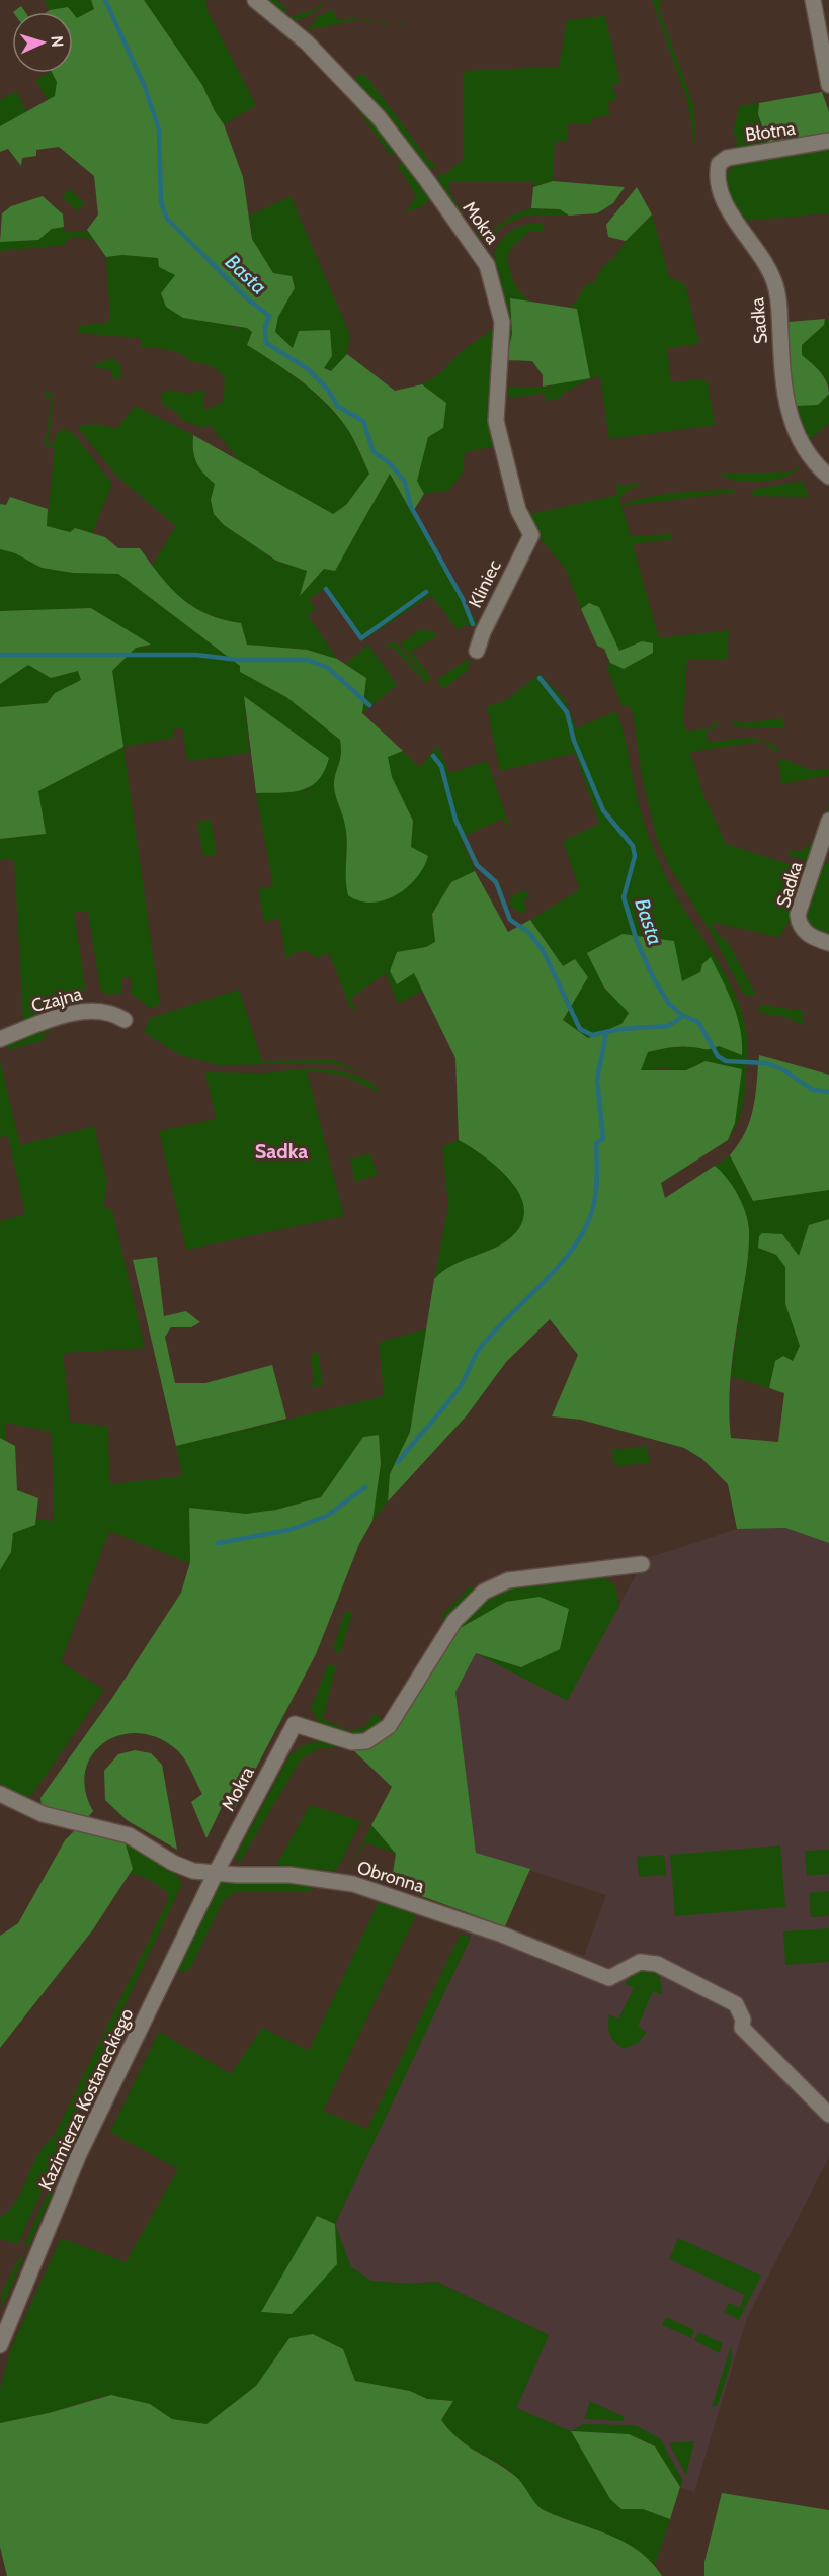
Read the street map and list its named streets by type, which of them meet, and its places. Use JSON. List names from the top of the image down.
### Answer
{
  "streets": {
    "street": [
      "Błotna",
      "Mokra",
      "Sadka",
      "Kliniec",
      "Czajna",
      "Obronna",
      "Kazimierza Kostaneckiego"
    ]
  },
  "crossings": [
    ["Błotna", "Sadka"],
    ["Mokra", "Kliniec"],
    ["Mokra", "Obronna"],
    ["Mokra", "Kazimierza Kostaneckiego"],
    ["Obronna", "Kazimierza Kostaneckiego"]
  ],
  "districts": ["Sadka"],
  "water": ["Basta"],
  "north": "right"
}
